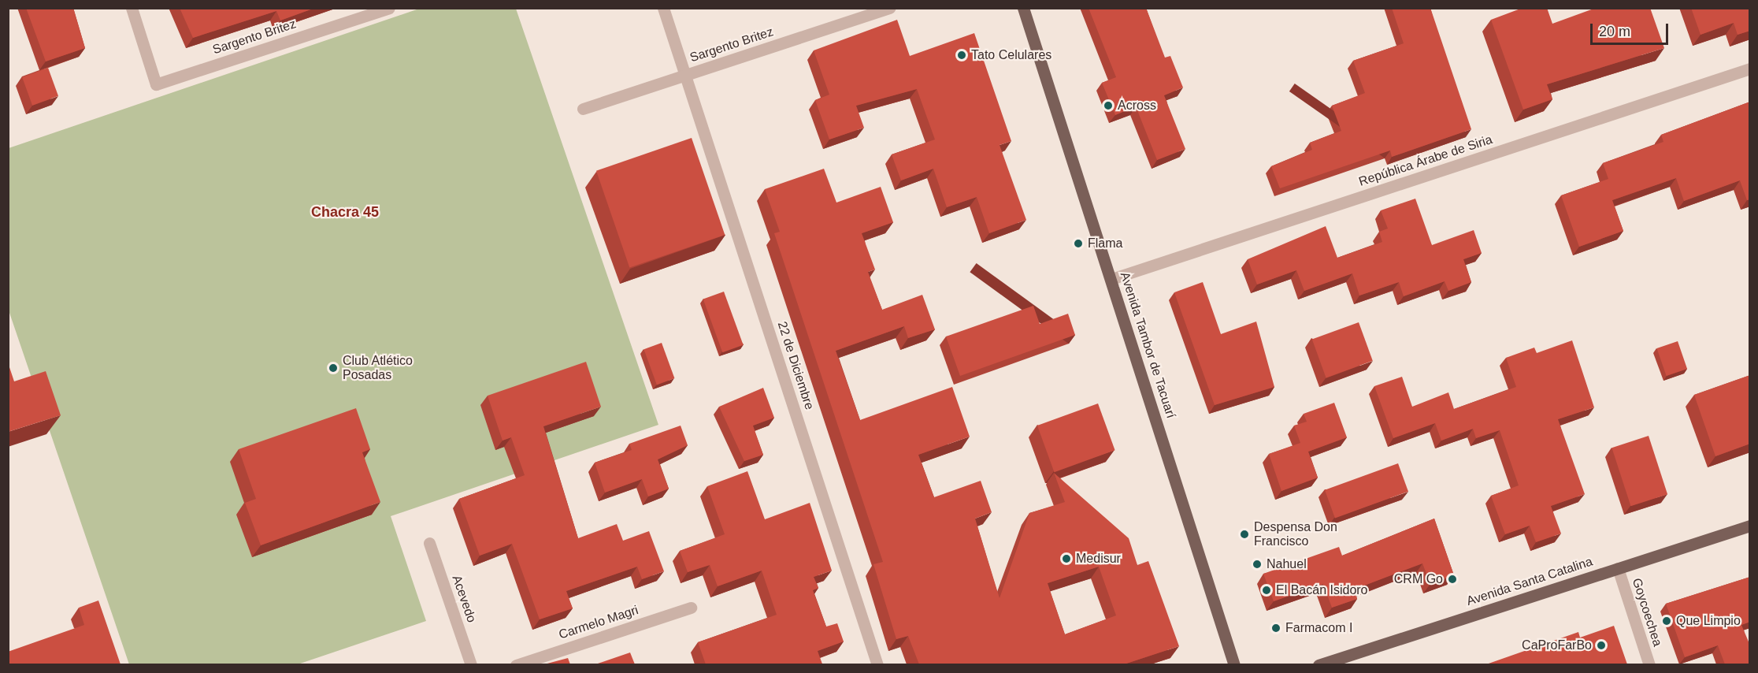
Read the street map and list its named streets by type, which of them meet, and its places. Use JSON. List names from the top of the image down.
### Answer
{
  "streets": {
    "main road": ["Avenida Tambor de Tacuarí", "Avenida Santa Catalina"],
    "street": [
      "Sargento Britez",
      "República Árabe de Siria",
      "22 de Diciembre",
      "Acevedo",
      "Goycoechea",
      "Carmelo Magri"
    ]
  },
  "crossings": [
    ["Sargento Britez", "22 de Diciembre"],
    ["República Árabe de Siria", "Avenida Tambor de Tacuarí"],
    ["Avenida Santa Catalina", "Goycoechea"]
  ],
  "districts": ["Chacra 45"],
  "places": [
    "Tato Celulares",
    "Across",
    "Flama",
    "Club Atlético Posadas",
    "Despensa Don Francisco",
    "Medisur",
    "Nahuel",
    "CRM Go",
    "El Bacán Isidoro",
    "Que Limpio",
    "Farmacom I",
    "CaProFarBo"
  ],
  "scale_bar": "20 m"
}
